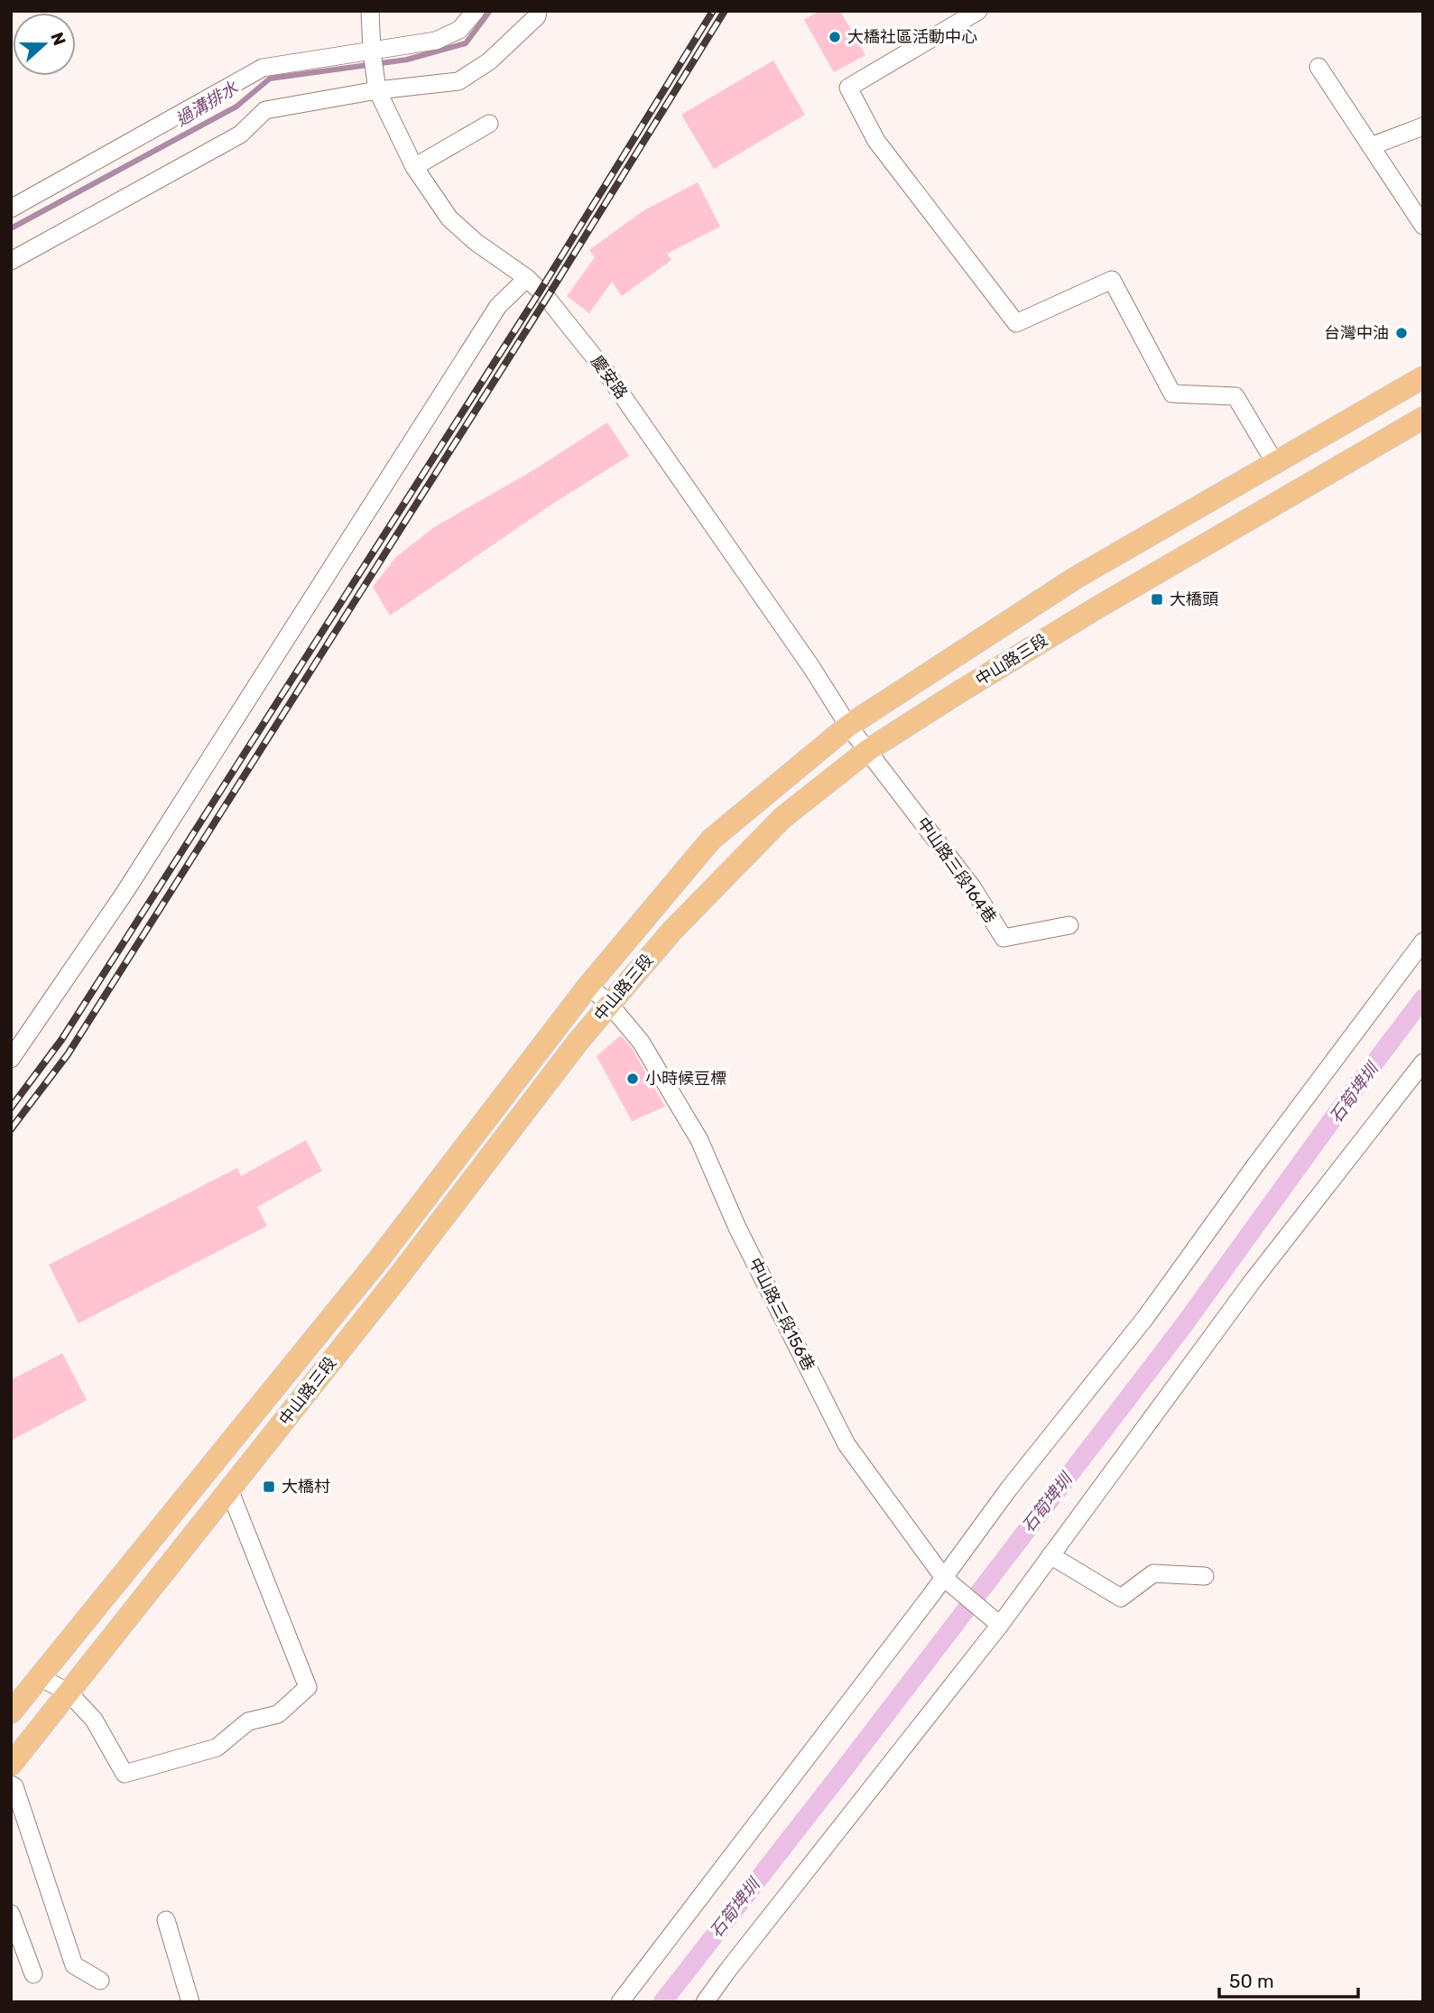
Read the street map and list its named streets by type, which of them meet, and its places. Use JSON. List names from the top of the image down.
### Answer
{
  "streets": {
    "main road": ["中山路三段"],
    "street": ["慶安路", "中山路三段164巷", "中山路三段156巷"]
  },
  "crossings": [
    ["慶安路", "中山路三段"],
    ["慶安路", "中山路三段164巷"],
    ["中山路三段", "中山路三段164巷"],
    ["中山路三段", "中山路三段156巷"]
  ],
  "water": ["過溝排水", "石筍埤圳"],
  "places": {
    "other": ["大橋社區活動中心", "台灣中油", "小時候豆標"],
    "transit": ["大橋頭", "大橋村"]
  },
  "scale_bar": "50 m",
  "north": "right"
}
